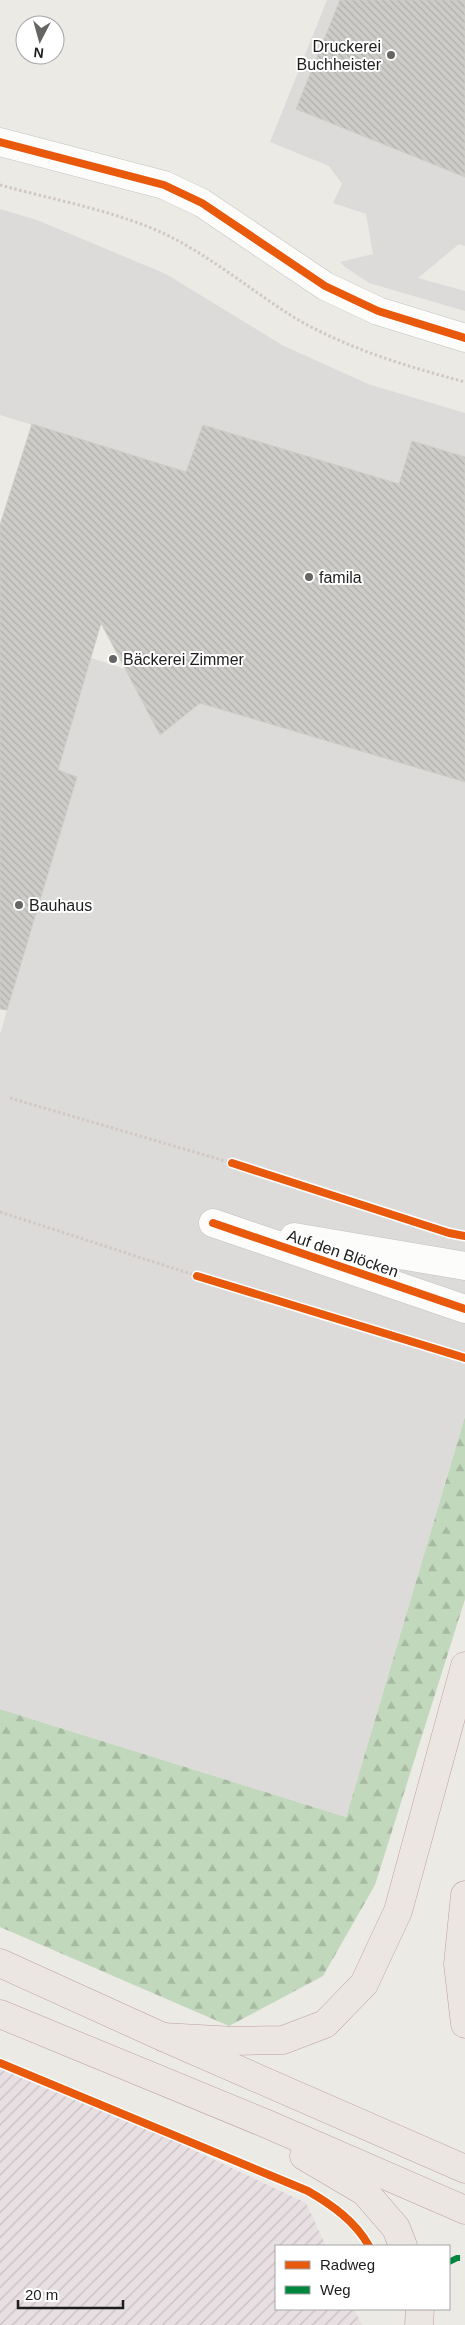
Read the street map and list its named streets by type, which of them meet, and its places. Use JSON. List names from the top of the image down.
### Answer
{
  "streets": {
    "street": ["Auf den Blöcken"]
  },
  "places": [
    "Druckerei Buchheister",
    "famila",
    "Bäckerei Zimmer",
    "Bauhaus"
  ],
  "legend": ["Radweg", "Weg"],
  "scale_bar": "20 m",
  "north": "bottom"
}
